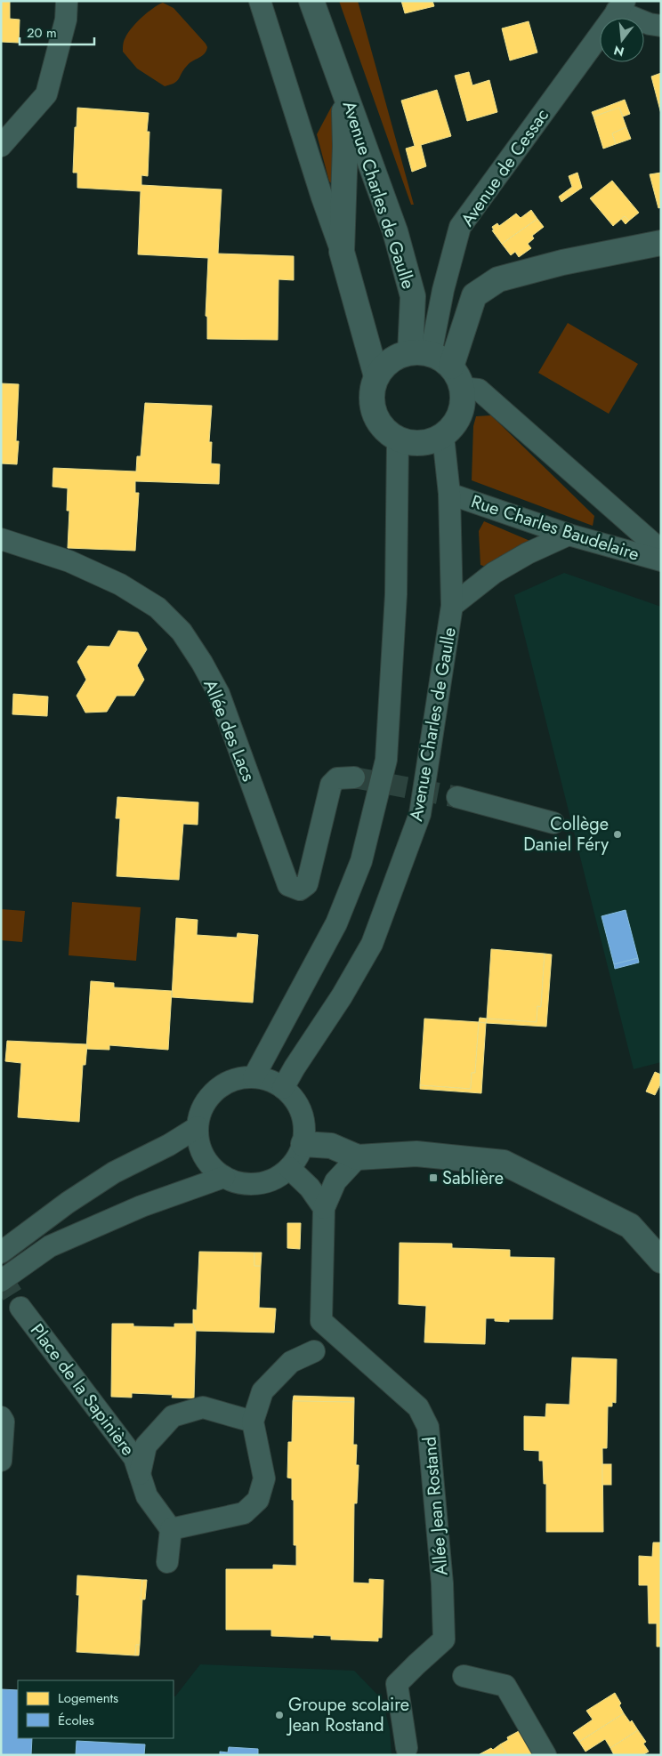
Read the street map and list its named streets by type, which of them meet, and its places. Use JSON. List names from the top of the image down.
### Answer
{
  "streets": {
    "street": [
      "Avenue de Cessac",
      "Avenue Charles de Gaulle",
      "Rue Charles Baudelaire",
      "Allée des Lacs",
      "Place de la Sapinière",
      "Allée Jean Rostand"
    ]
  },
  "crossings": [
    ["Avenue de Cessac", "Avenue Charles de Gaulle"],
    ["Avenue Charles de Gaulle", "Rue Charles Baudelaire"]
  ],
  "places": {
    "other": ["Collège Daniel Féry", "Groupe scolaire Jean Rostand"],
    "transit": ["Sablière"]
  },
  "legend": ["Logements", "Écoles"],
  "scale_bar": "20 m",
  "north": "bottom"
}
